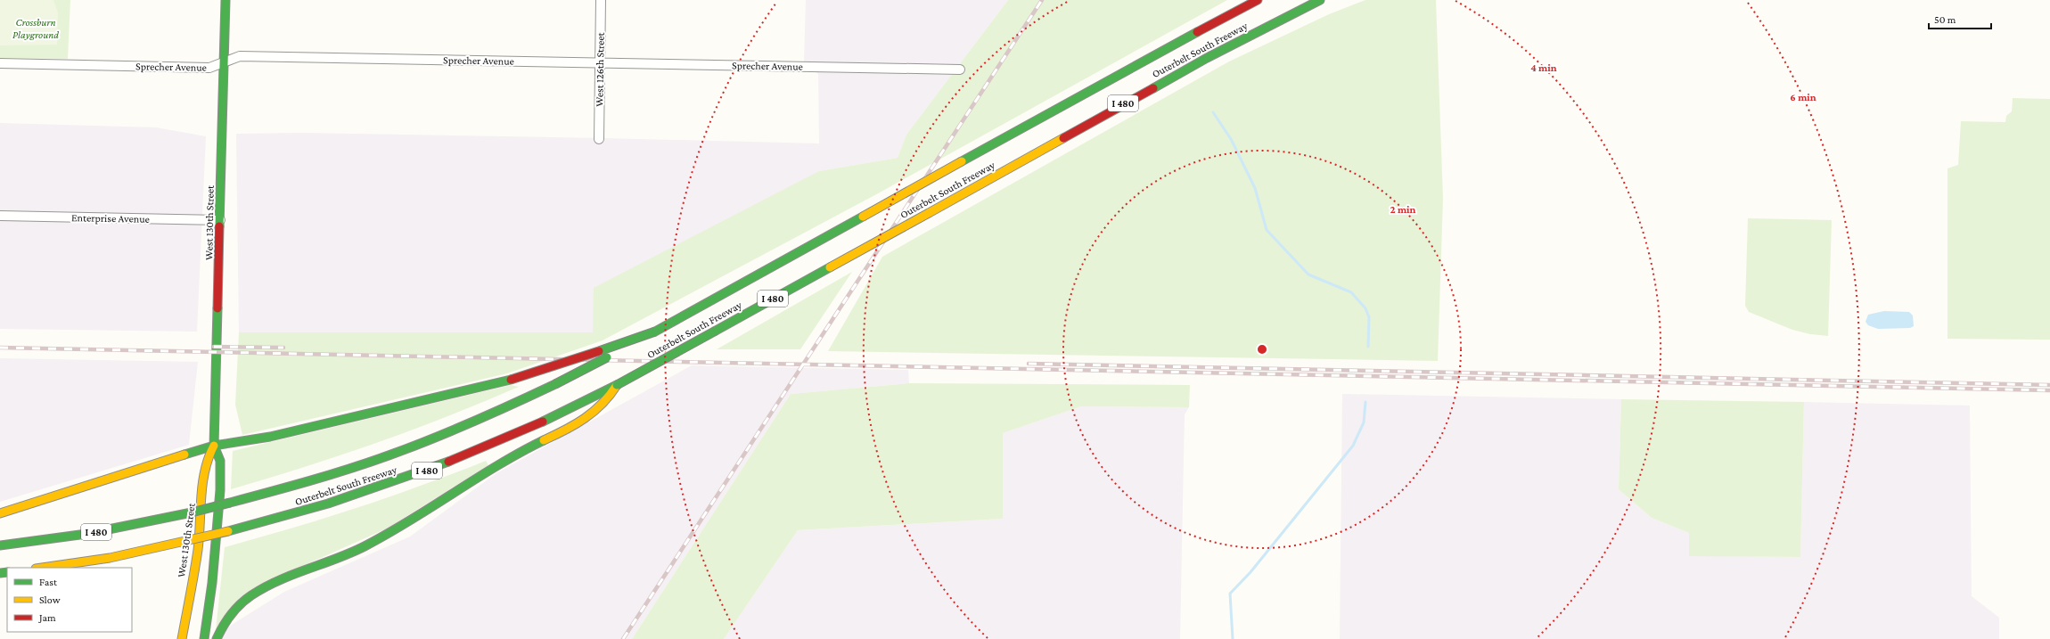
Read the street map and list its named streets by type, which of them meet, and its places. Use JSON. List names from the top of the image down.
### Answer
{
  "streets": {
    "main road": ["Outerbelt South Freeway", "I 480", "West 130th Street"],
    "street": ["Sprecher Avenue", "West 126th Street", "Enterprise Avenue"]
  },
  "crossings": [
    ["Sprecher Avenue", "West 126th Street"],
    ["Sprecher Avenue", "West 130th Street"],
    ["Enterprise Avenue", "West 130th Street"]
  ],
  "parks": ["Crossburn Playground"],
  "legend": ["Fast", "Slow", "Jam"],
  "scale_bar": "50 m",
  "rings": ["4 min", "6 min", "2 min"]
}
